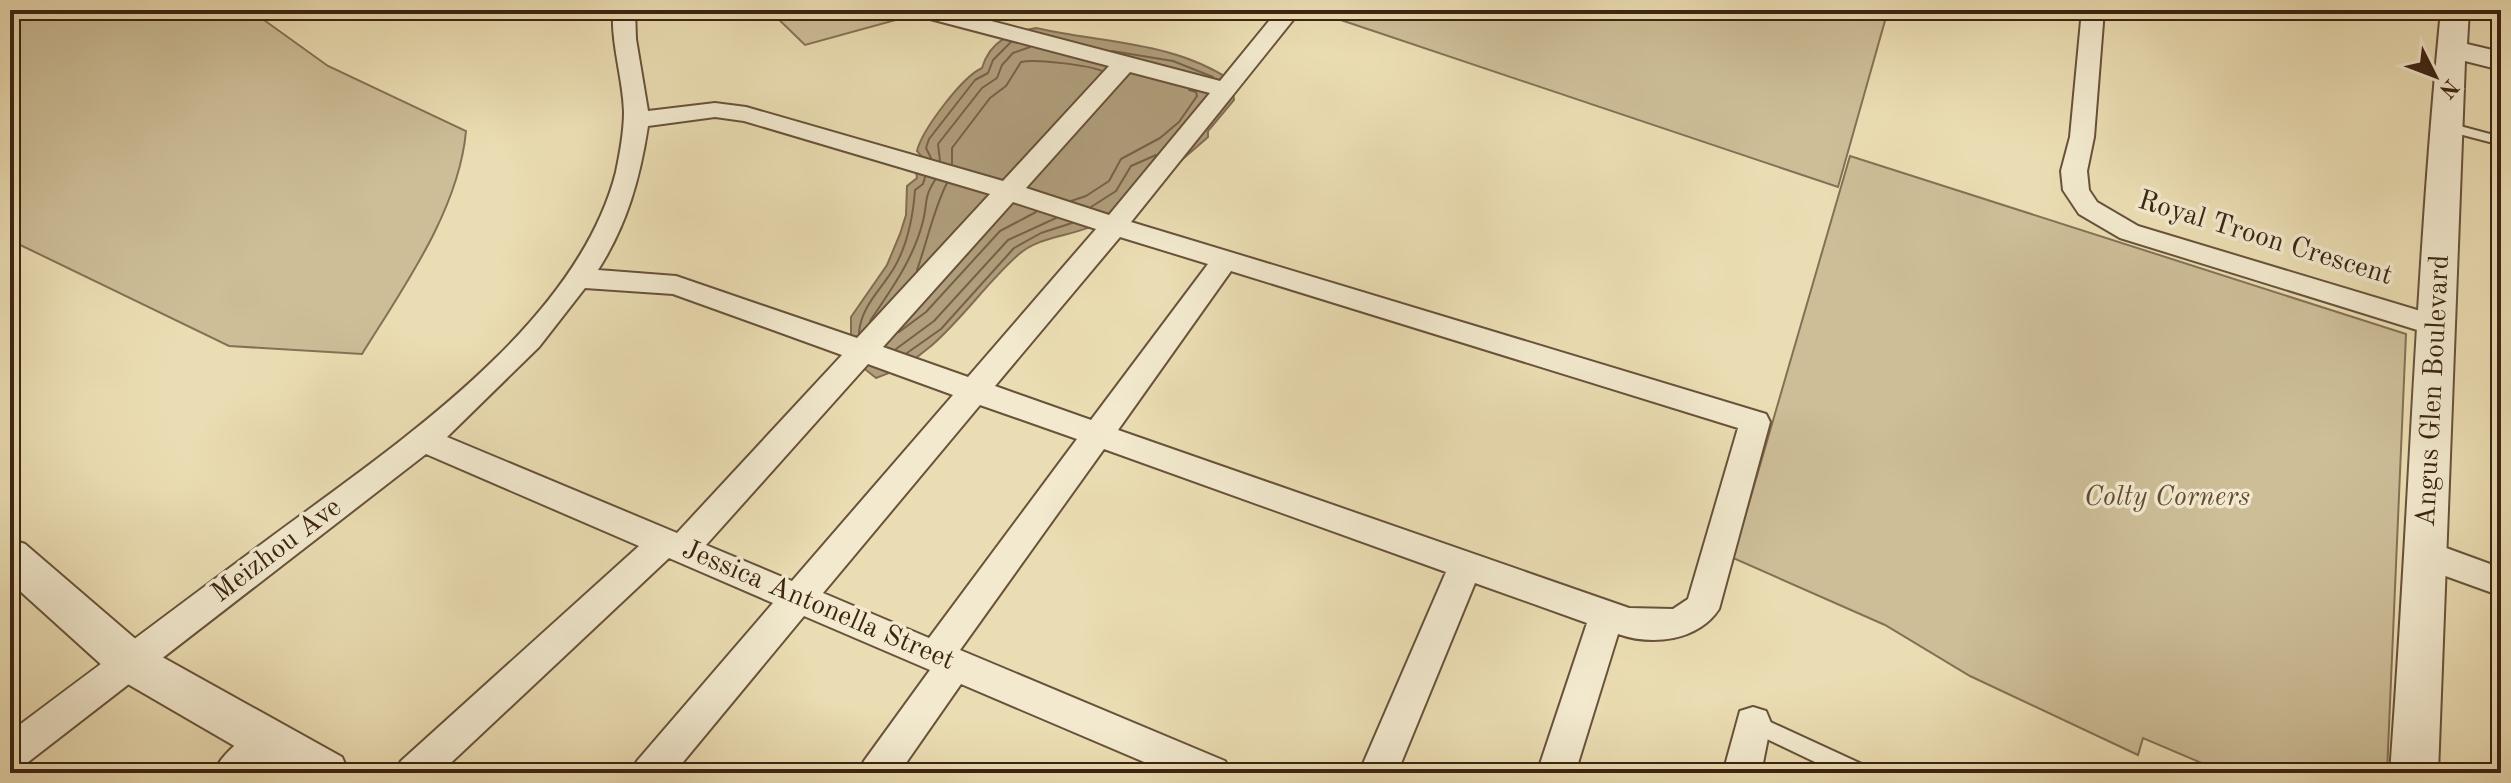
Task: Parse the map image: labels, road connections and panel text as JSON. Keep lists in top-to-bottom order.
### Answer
{
  "streets": {
    "street": [
      "Royal Troon Crescent",
      "Angus Glen Boulevard",
      "Meizhou Ave",
      "Jessica Antonella Street"
    ]
  },
  "crossings": [
    ["Royal Troon Crescent", "Angus Glen Boulevard"],
    ["Meizhou Ave", "Jessica Antonella Street"]
  ],
  "parks": ["Colty Corners"],
  "north": "bottom right"
}
